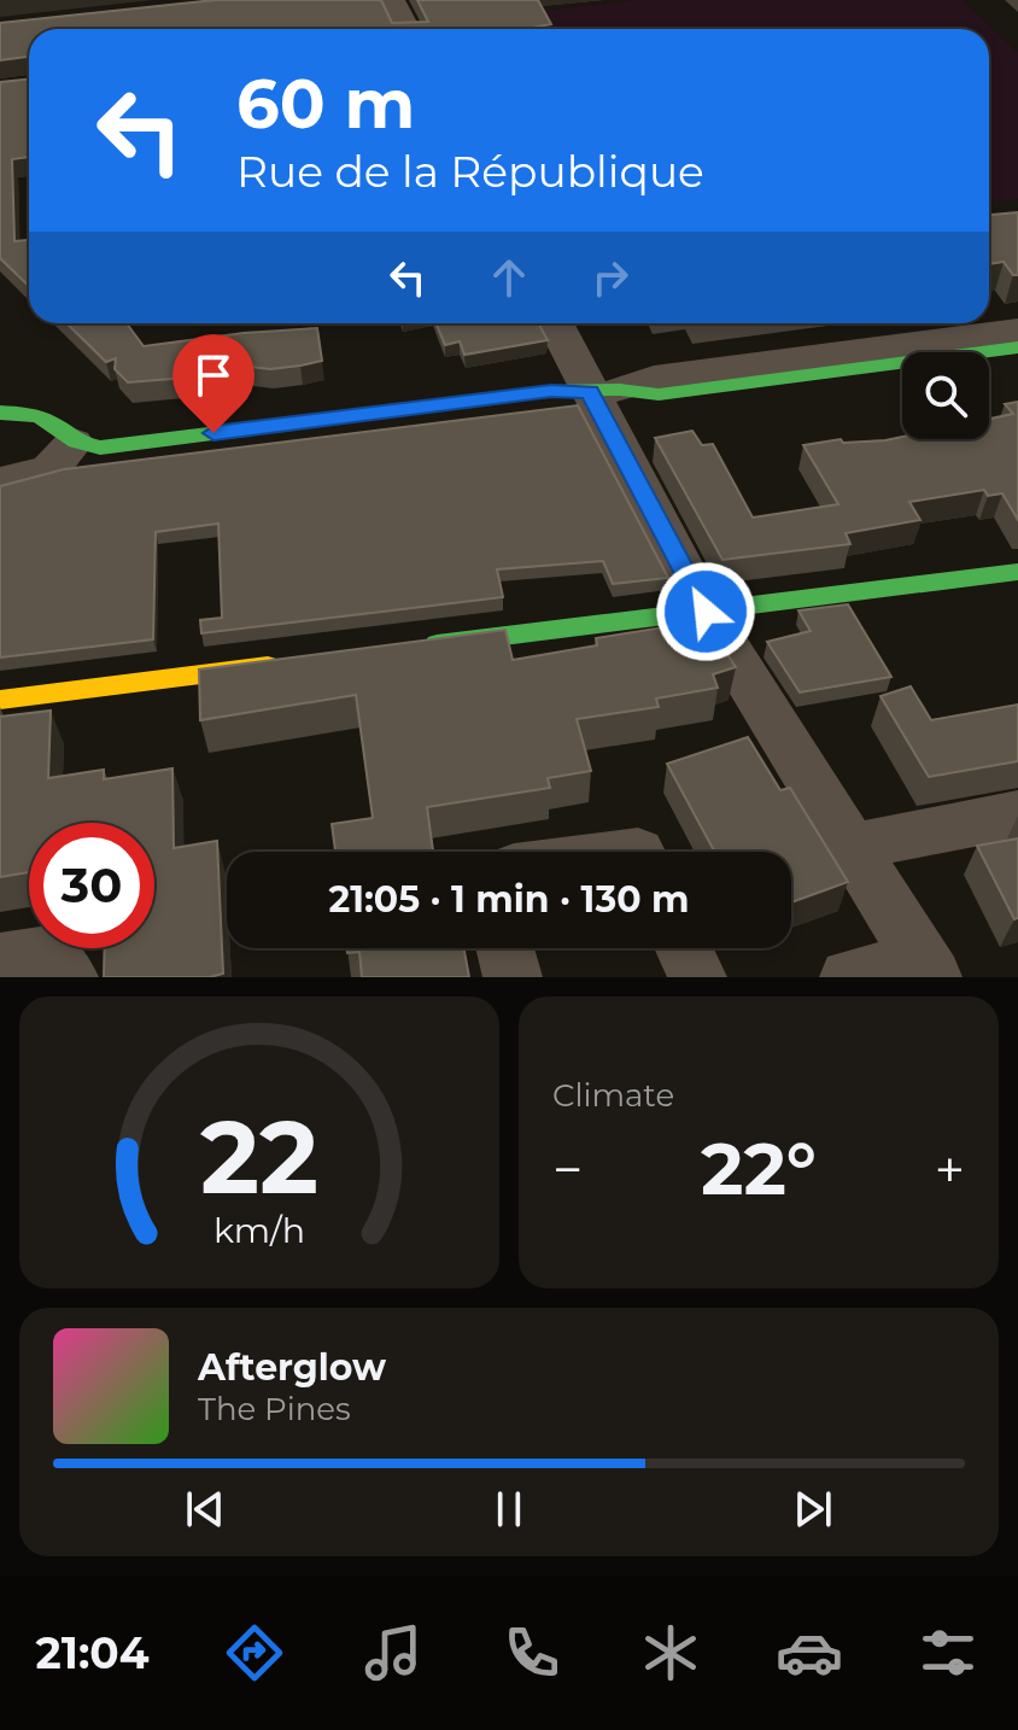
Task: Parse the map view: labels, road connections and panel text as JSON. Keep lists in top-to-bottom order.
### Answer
{
  "page": {
    "turn": ["60 m", "Rue de la République"],
    "limit": "30",
    "trip": "21:05 · 1 min · 130 m",
    "tile": "Climate",
    "heat": ["−", "22°", "+"],
    "song": ["Afterglow", "The Pines"],
    "tabs": "21:04",
    "gauge": ["22", "km/h"]
  }
}
